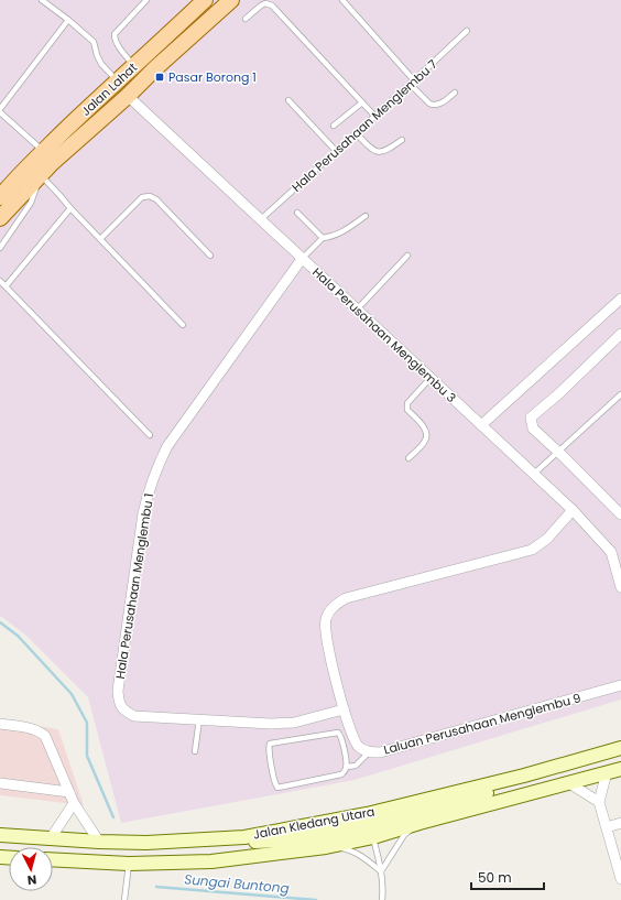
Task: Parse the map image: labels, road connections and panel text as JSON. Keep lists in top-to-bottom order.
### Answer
{
  "streets": {
    "main road": ["Jalan Lahat", "Jalan Kledang Utara"],
    "street": ["Hala Perusahaan Menglembu 3", "Hala Perusahaan Menglembu 1", "Laluan Perusahaan Menglembu 9"],
    "lane": ["Hala Perusahaan Menglembu 7"]
  },
  "crossings": [
    ["Hala Perusahaan Menglembu 7", "Hala Perusahaan Menglembu 3"],
    ["Hala Perusahaan Menglembu 3", "Hala Perusahaan Menglembu 1"],
    ["Hala Perusahaan Menglembu 3", "Laluan Perusahaan Menglembu 9"],
    ["Hala Perusahaan Menglembu 1", "Laluan Perusahaan Menglembu 9"]
  ],
  "water": ["Sungai Buntong"],
  "places": {
    "transit": ["Pasar Borong 1"]
  },
  "scale_bar": "50 m",
  "north": "bottom"
}
